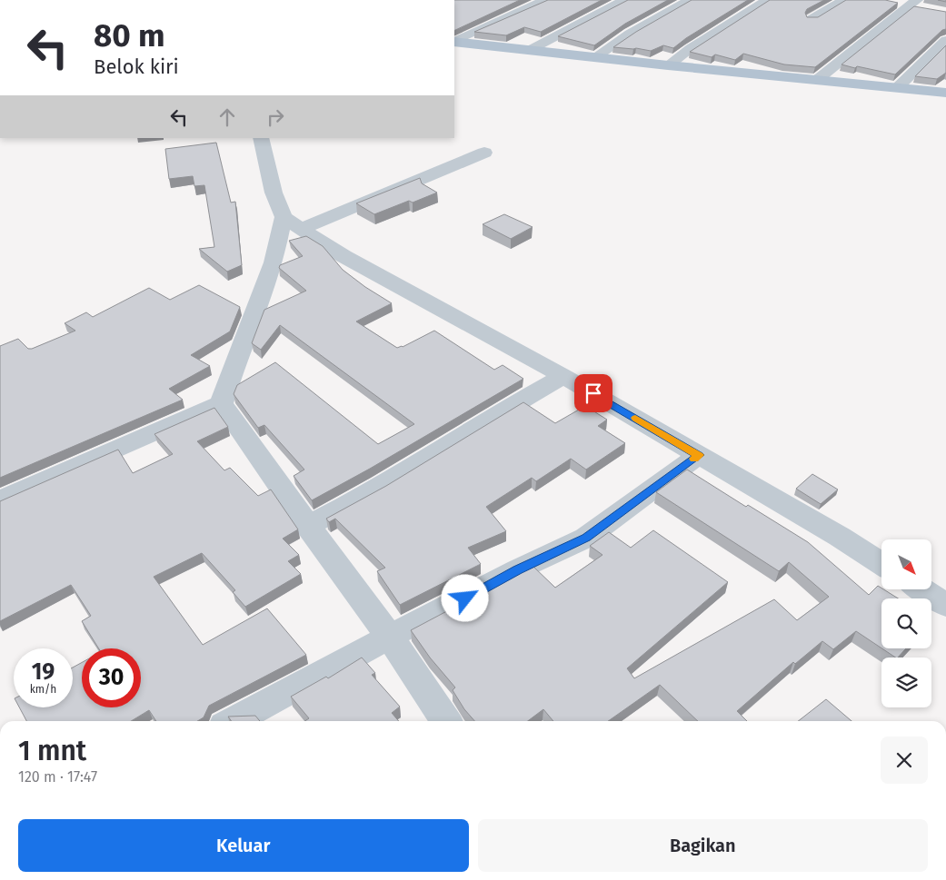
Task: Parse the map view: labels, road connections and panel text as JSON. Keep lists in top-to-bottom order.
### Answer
{
  "north": "bottom right",
  "page": {
    "turn": ["80 m", "Belok kiri"],
    "speed": "19 km/h",
    "limit": "30",
    "heading": ["1 mnt", "120 m · 17:47"],
    "buttons": ["Keluar", "Bagikan"]
  }
}
